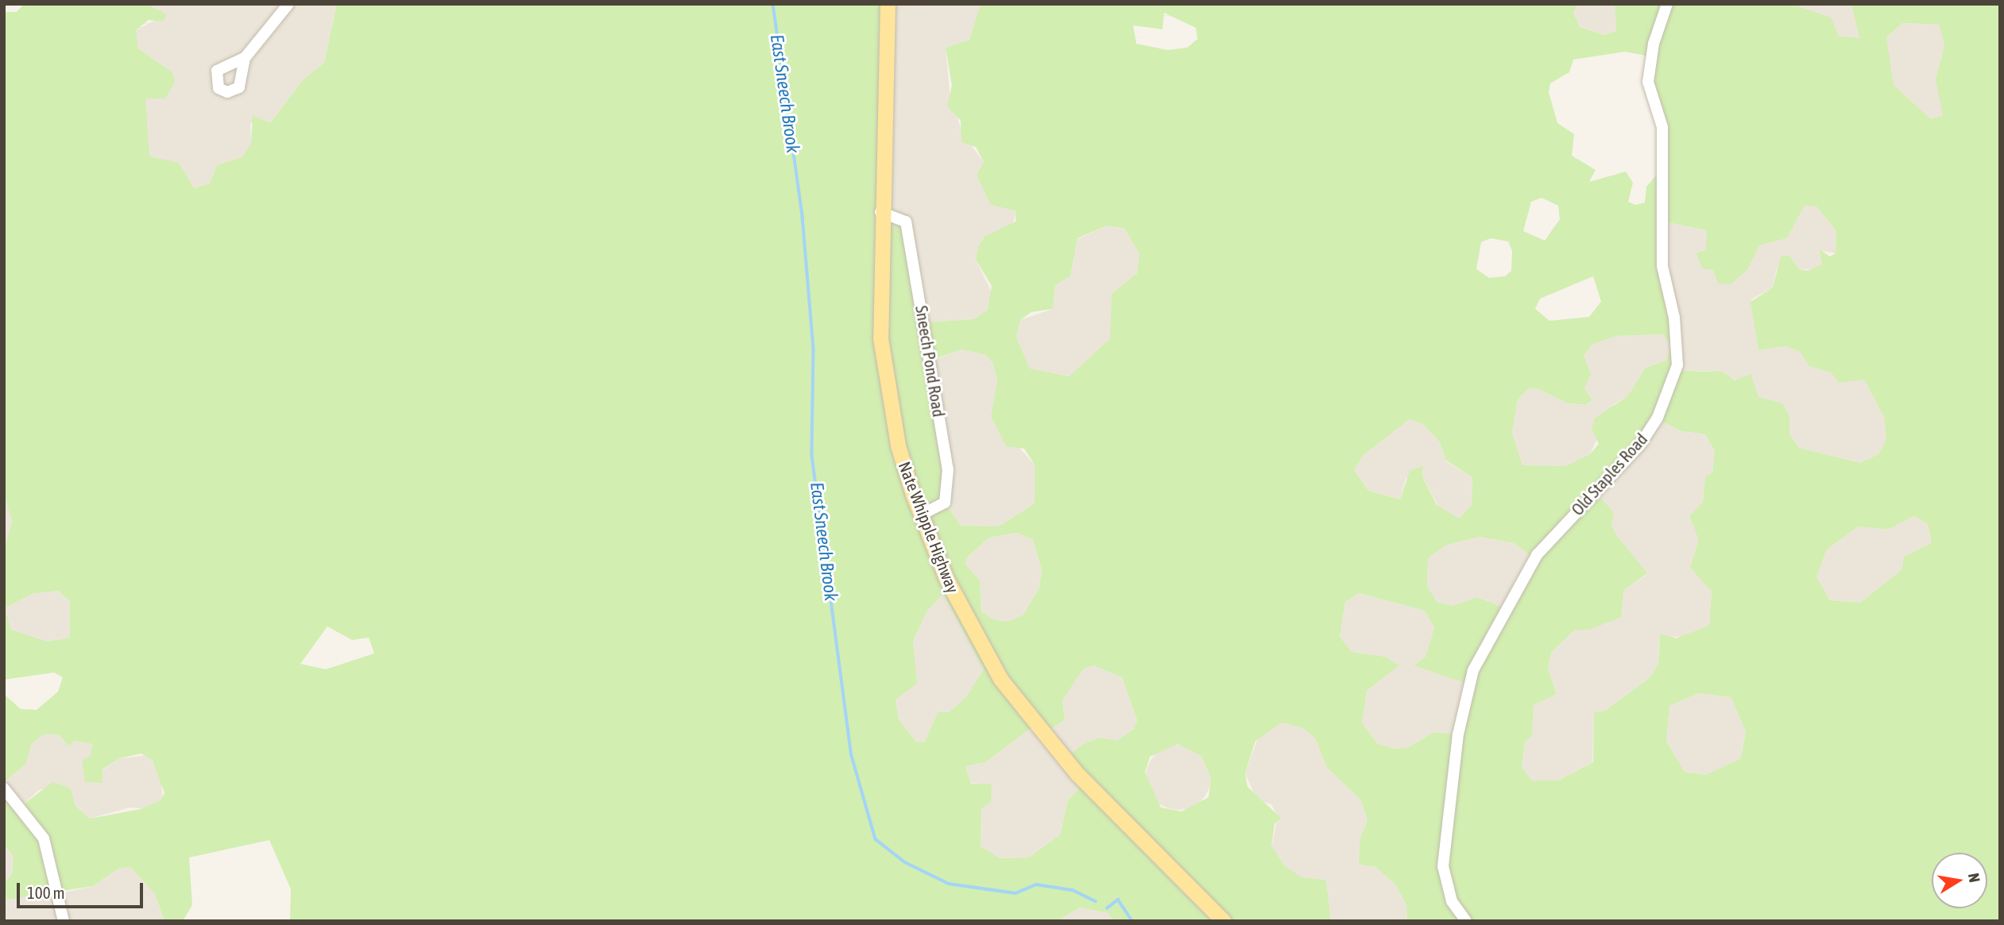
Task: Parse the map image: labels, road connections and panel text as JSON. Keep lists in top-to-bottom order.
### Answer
{
  "streets": {
    "main road": ["Nate Whipple Highway"],
    "street": ["Sneech Pond Road", "Old Staples Road"]
  },
  "crossings": [
    ["Sneech Pond Road", "Nate Whipple Highway"]
  ],
  "water": ["East Sneech Brook"],
  "scale_bar": "100 m",
  "north": "right"
}
